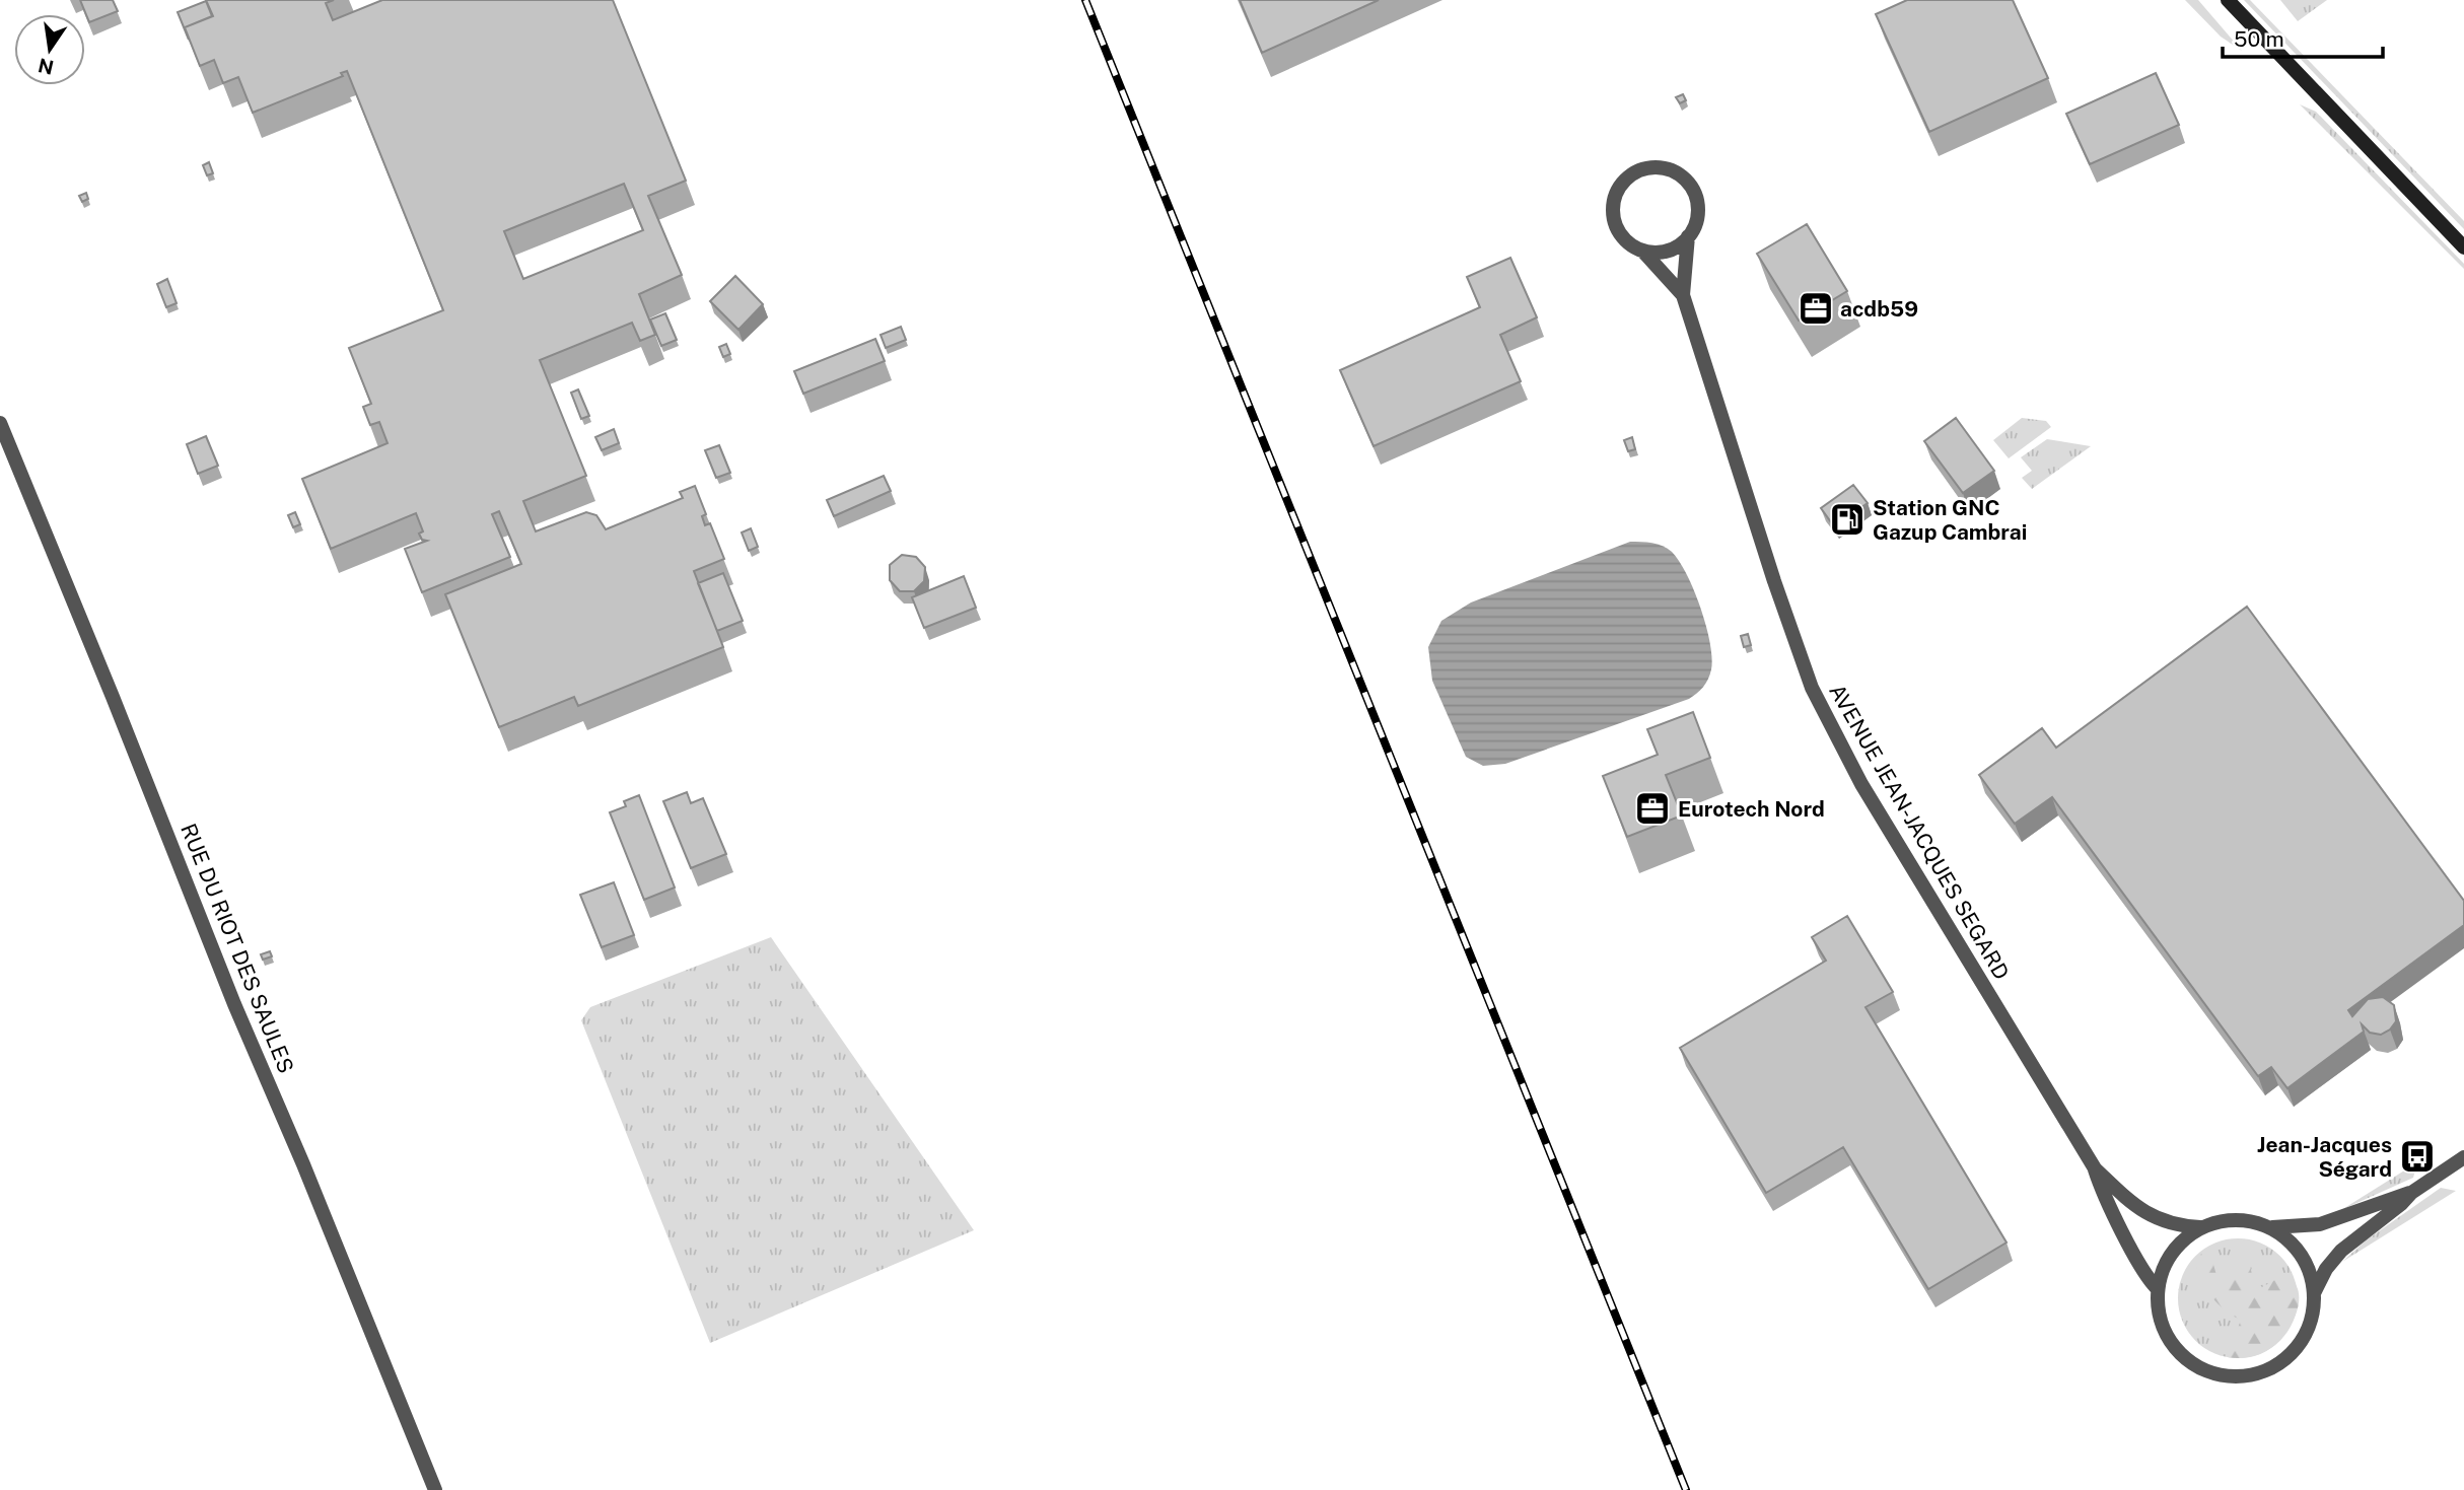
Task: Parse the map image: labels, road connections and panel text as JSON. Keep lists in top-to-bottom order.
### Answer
{
  "streets": {
    "street": ["AVENUE JEAN-JACQUES SEGARD", "RUE DU RIOT DES SAULES"]
  },
  "places": {
    "office": ["acdb59", "Eurotech Nord"],
    "fuel station": ["Station GNC Gazup Cambrai"],
    "bus stop": ["Jean-Jacques Ségard"]
  },
  "scale_bar": "50 m",
  "north": "bottom"
}
